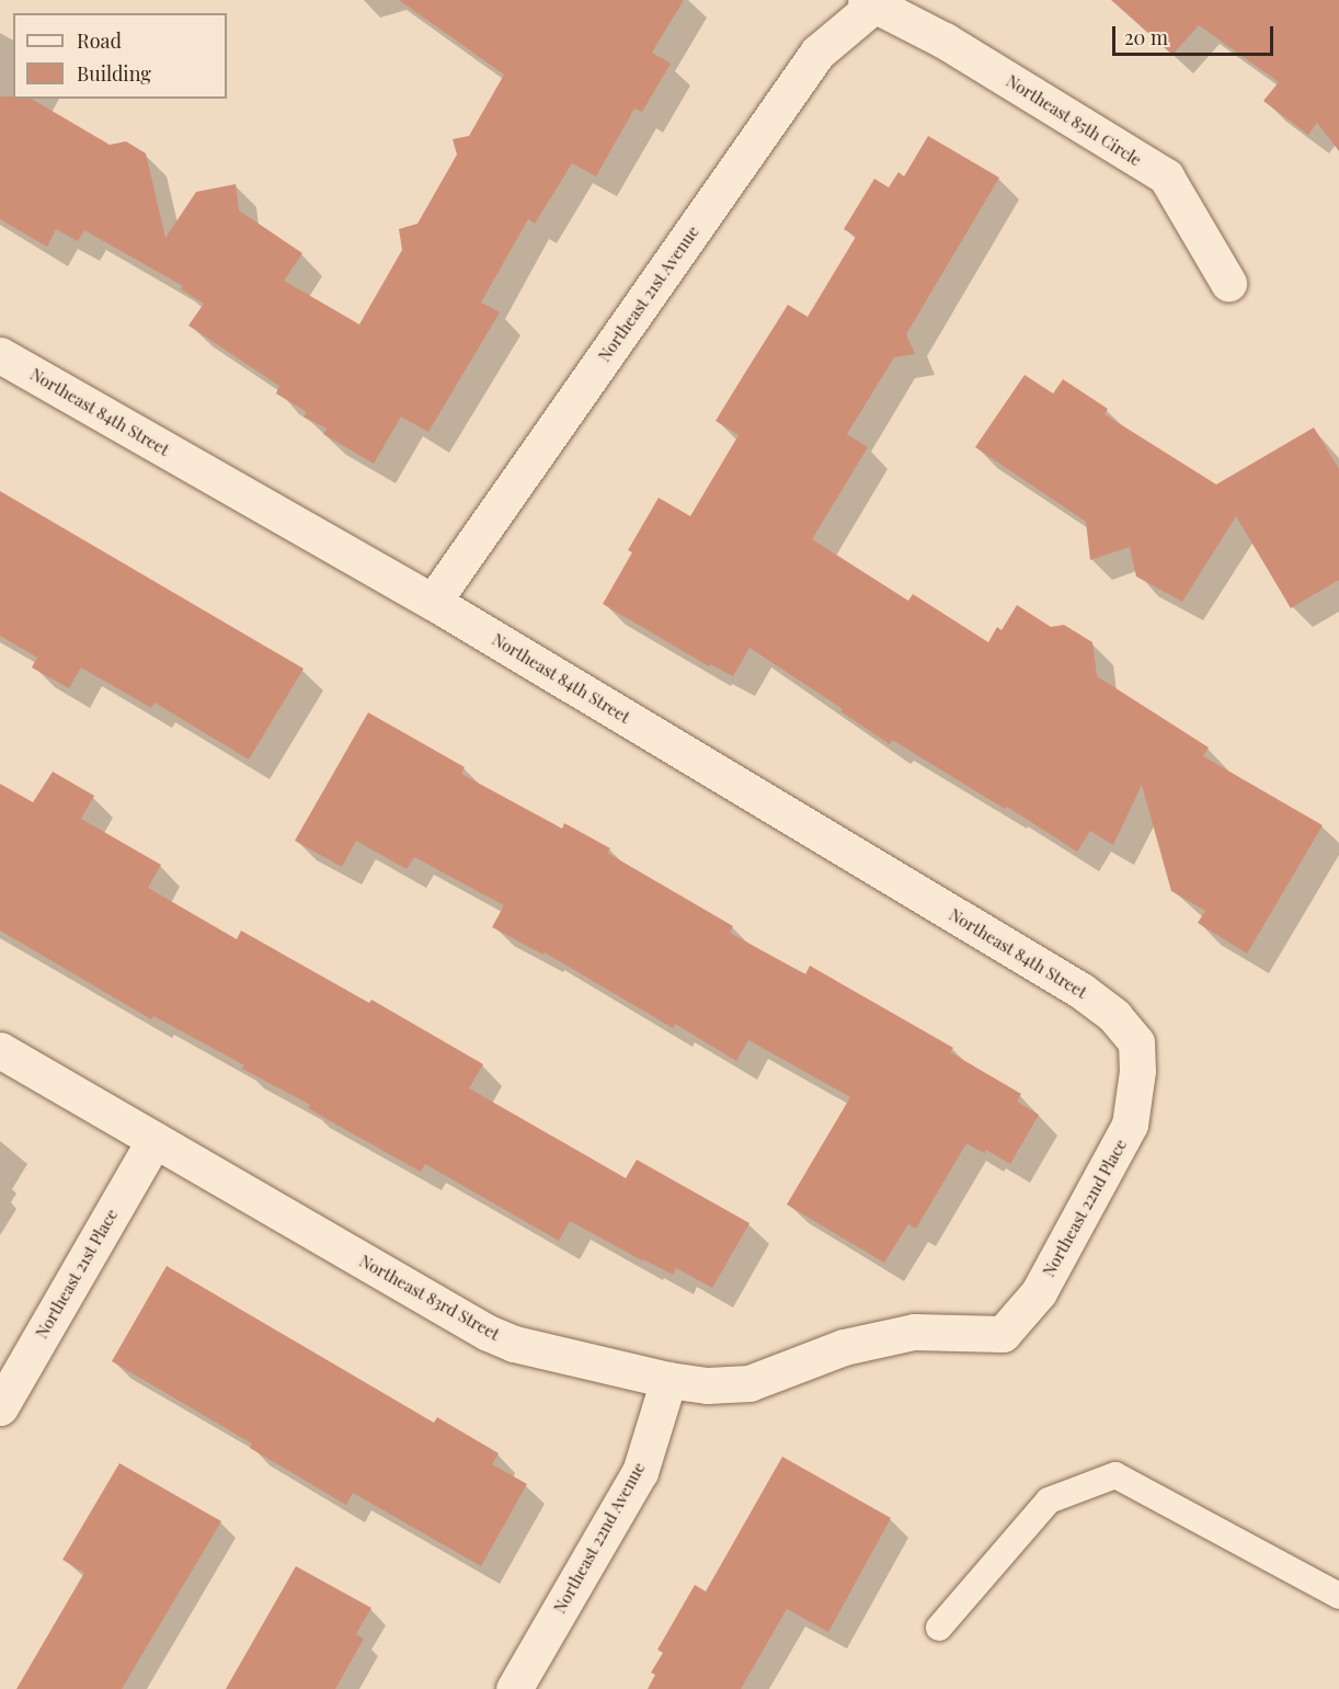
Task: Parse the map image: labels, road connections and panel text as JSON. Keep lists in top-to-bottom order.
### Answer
{
  "streets": {
    "street": [
      "Northeast 85th Circle",
      "Northeast 21st Avenue",
      "Northeast 84th Street",
      "Northeast 22nd Place",
      "Northeast 21st Place",
      "Northeast 83rd Street",
      "Northeast 22nd Avenue"
    ]
  },
  "crossings": [
    ["Northeast 85th Circle", "Northeast 21st Avenue"],
    ["Northeast 21st Avenue", "Northeast 84th Street"],
    ["Northeast 84th Street", "Northeast 22nd Place"],
    ["Northeast 22nd Place", "Northeast 83rd Street"],
    ["Northeast 21st Place", "Northeast 83rd Street"],
    ["Northeast 83rd Street", "Northeast 22nd Avenue"]
  ],
  "legend": ["Road", "Building"],
  "scale_bar": "20 m"
}
